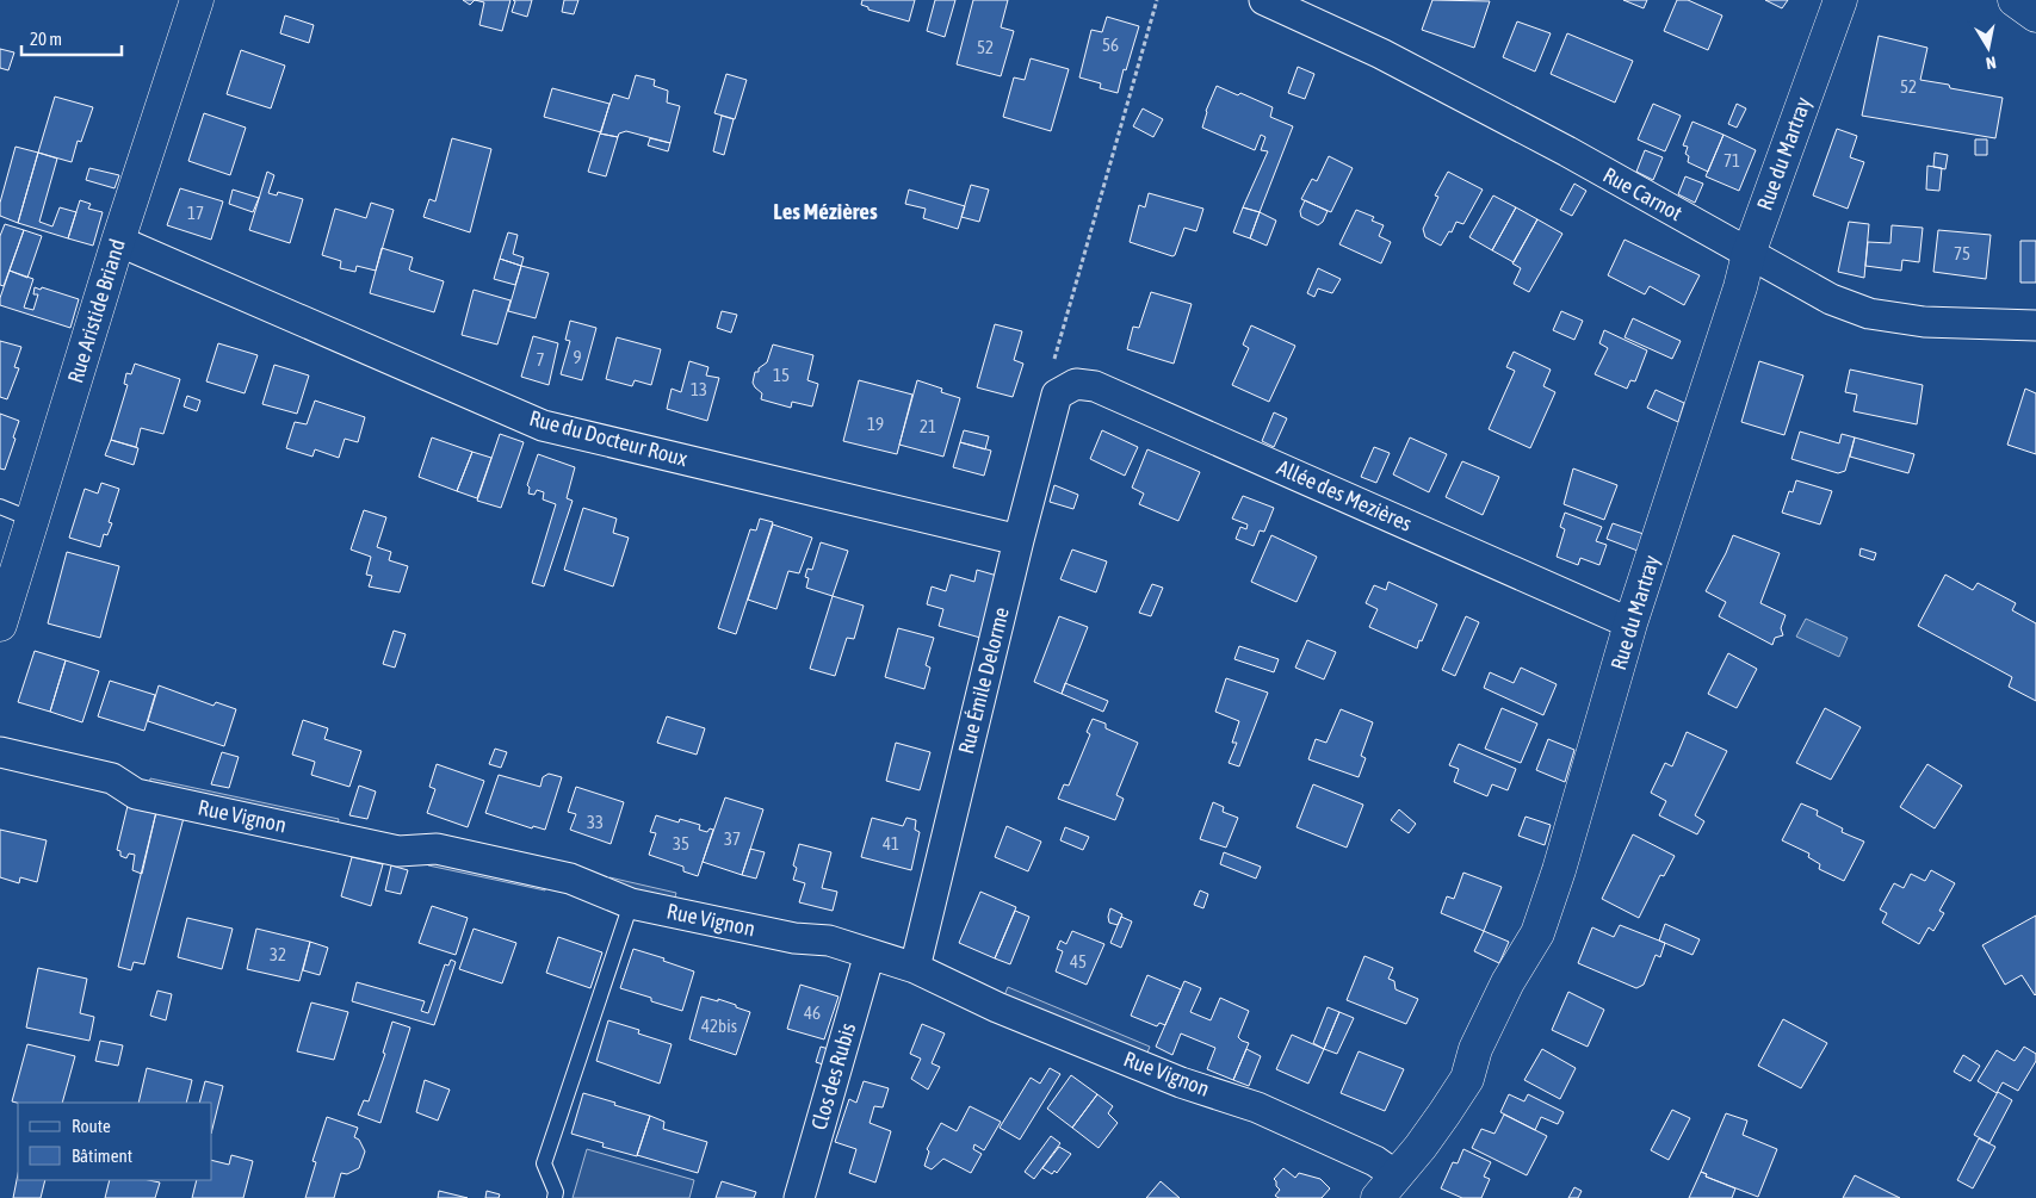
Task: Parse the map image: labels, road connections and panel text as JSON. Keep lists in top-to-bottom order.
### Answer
{
  "streets": {
    "street": [
      "Rue du Martray",
      "Rue Carnot",
      "Rue Aristide Briand",
      "Rue du Docteur Roux",
      "Allée des Mezières",
      "Rue Émile Delorme",
      "Rue Vignon",
      "Clos des Rubis"
    ]
  },
  "crossings": [
    ["Rue du Martray", "Rue Carnot"],
    ["Rue du Martray", "Allée des Mezières"],
    ["Rue du Martray", "Rue Vignon"],
    ["Rue Aristide Briand", "Rue du Docteur Roux"],
    ["Rue du Docteur Roux", "Rue Émile Delorme"],
    ["Allée des Mezières", "Rue Émile Delorme"],
    ["Rue Émile Delorme", "Rue Vignon"],
    ["Rue Vignon", "Clos des Rubis"]
  ],
  "districts": ["Les Mézières"],
  "house_numbers": [
    "56",
    "52",
    "52",
    "71",
    "17",
    "75",
    "9",
    "7",
    "15",
    "13",
    "19",
    "21",
    "33",
    "37",
    "35",
    "41",
    "32",
    "45",
    "46",
    "42bis"
  ],
  "legend": ["Route", "Bâtiment"],
  "scale_bar": "20 m",
  "north": "bottom"
}
